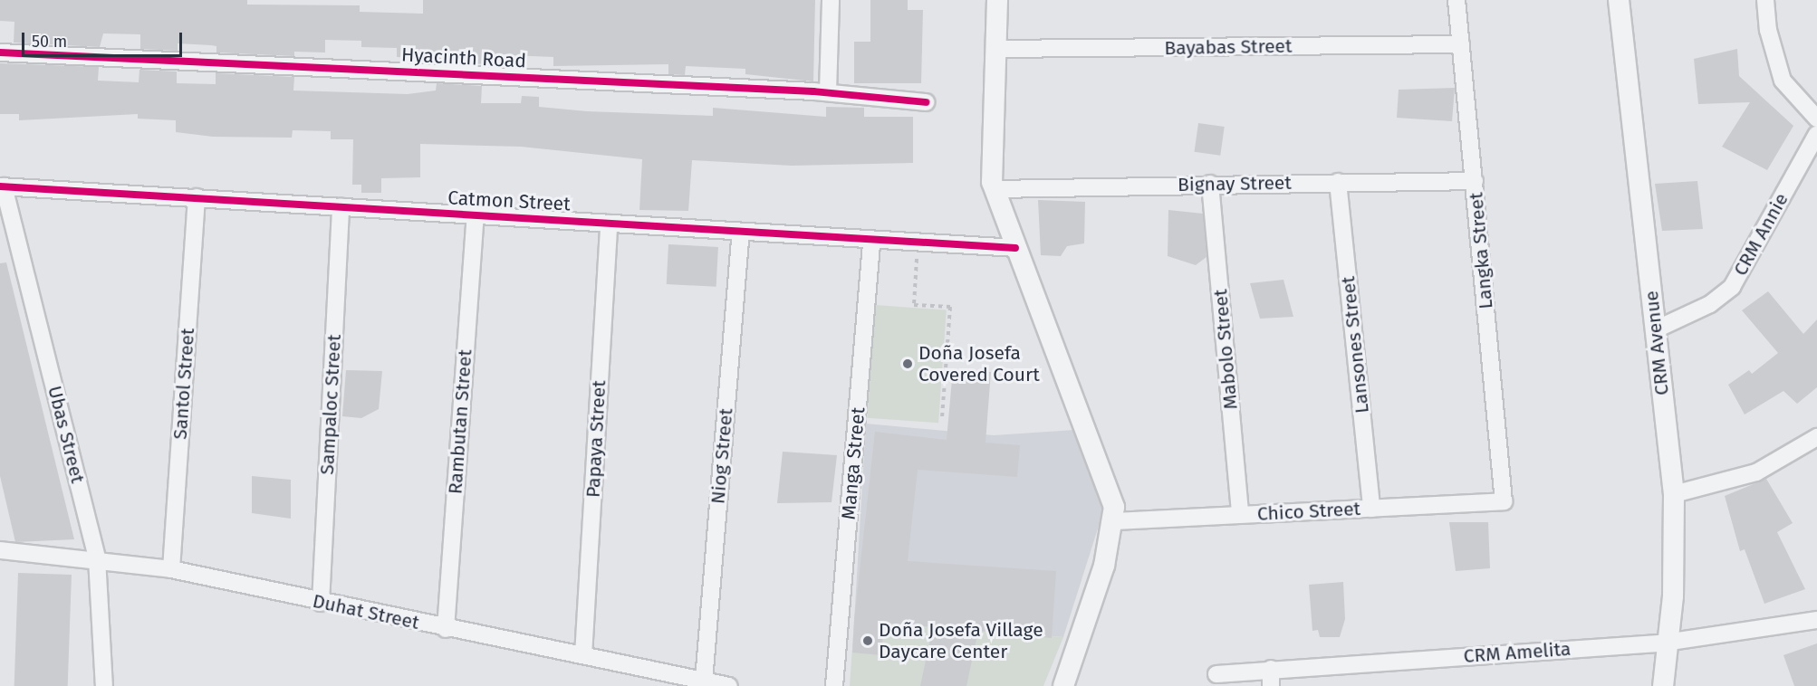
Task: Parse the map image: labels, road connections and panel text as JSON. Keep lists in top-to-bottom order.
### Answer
{
  "streets": {
    "street": [
      "Bayabas Street",
      "Hyacinth Road",
      "Bignay Street",
      "Catmon Street",
      "CRM Annie",
      "Langka Street",
      "CRM Avenue",
      "Lansones Street",
      "Mabolo Street",
      "Santol Street",
      "Sampaloc Street",
      "Rambutan Street",
      "Ubas Street",
      "Papaya Street",
      "Niog Street",
      "Manga Street",
      "Chico Street",
      "Duhat Street",
      "CRM Amelita"
    ]
  },
  "crossings": [
    ["Bayabas Street", "Langka Street"],
    ["Bignay Street", "Langka Street"],
    ["Bignay Street", "Lansones Street"],
    ["Bignay Street", "Mabolo Street"],
    ["Catmon Street", "Santol Street"],
    ["Catmon Street", "Sampaloc Street"],
    ["Catmon Street", "Rambutan Street"],
    ["Catmon Street", "Ubas Street"],
    ["Catmon Street", "Papaya Street"],
    ["Catmon Street", "Niog Street"],
    ["Catmon Street", "Manga Street"],
    ["CRM Annie", "CRM Avenue"],
    ["Langka Street", "Chico Street"],
    ["CRM Avenue", "CRM Amelita"],
    ["Lansones Street", "Chico Street"],
    ["Mabolo Street", "Chico Street"],
    ["Santol Street", "Duhat Street"],
    ["Sampaloc Street", "Duhat Street"],
    ["Rambutan Street", "Duhat Street"],
    ["Ubas Street", "Duhat Street"],
    ["Papaya Street", "Duhat Street"],
    ["Niog Street", "Duhat Street"]
  ],
  "places": ["Doña Josefa Covered Court", "Doña Josefa Village Daycare Center"],
  "scale_bar": "50 m"
}
